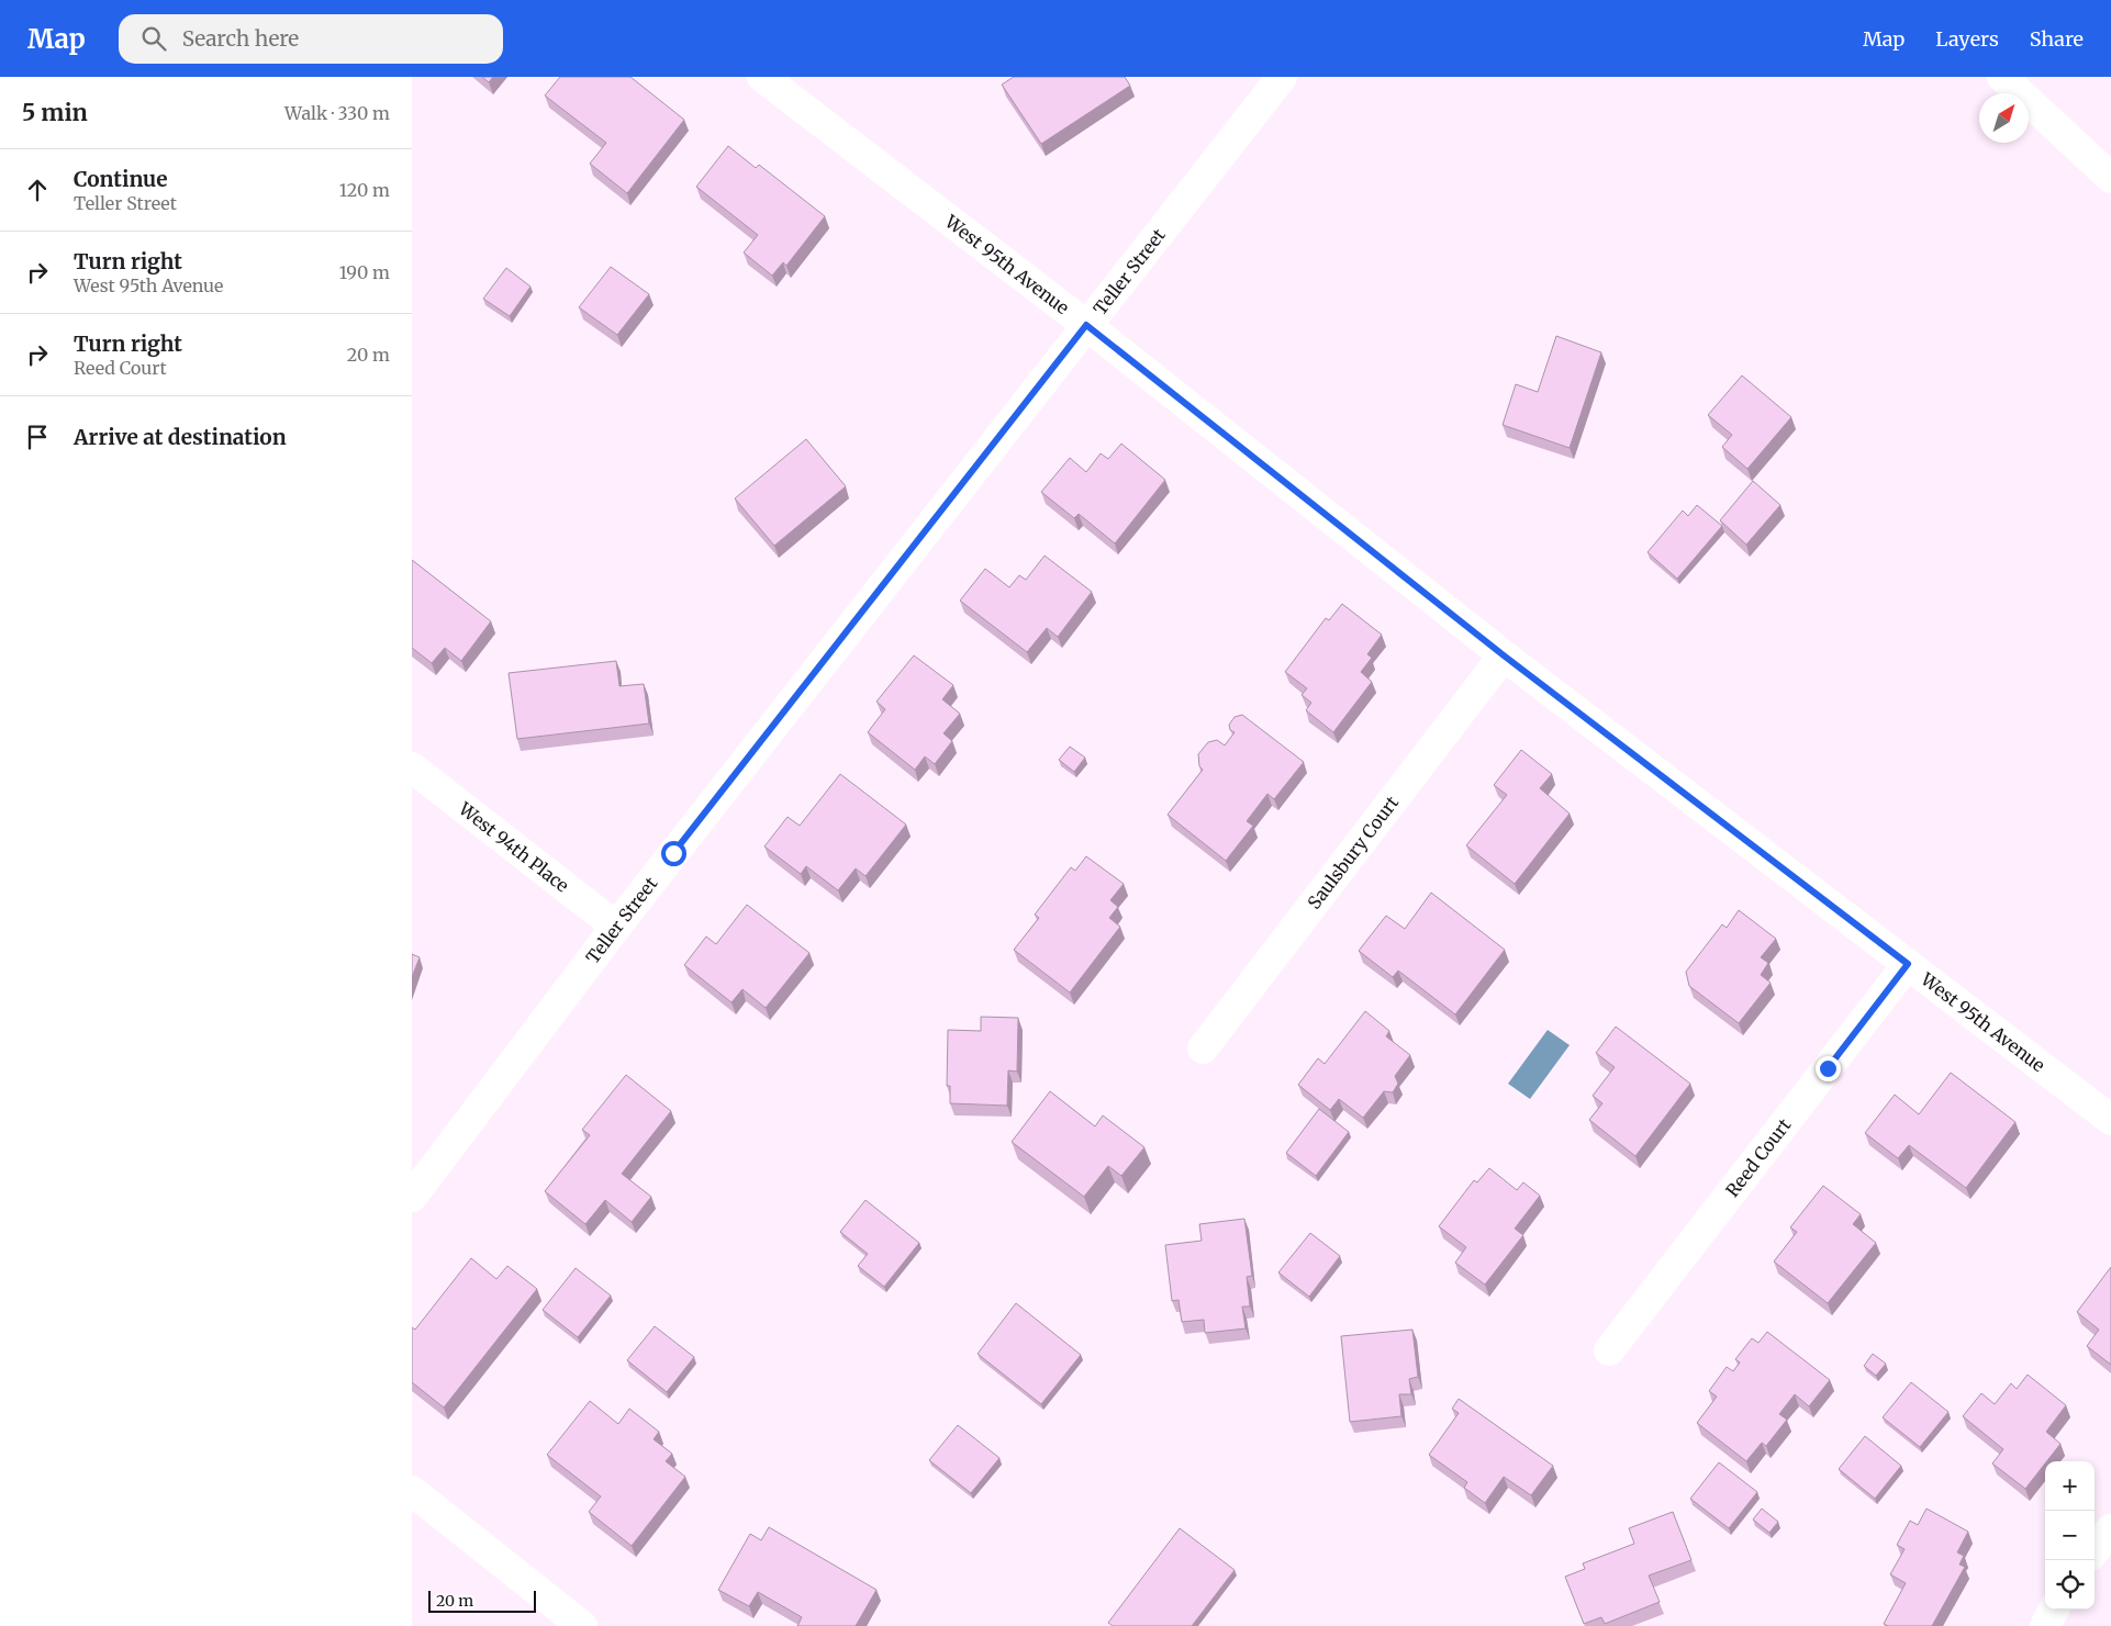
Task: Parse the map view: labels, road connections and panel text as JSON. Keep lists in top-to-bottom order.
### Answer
{
  "streets": {
    "street": [
      "West 95th Avenue",
      "Teller Street",
      "West 94th Place",
      "Saulsbury Court",
      "Reed Court"
    ]
  },
  "crossings": [
    ["West 95th Avenue", "Teller Street"],
    ["West 95th Avenue", "Saulsbury Court"],
    ["West 95th Avenue", "Reed Court"],
    ["Teller Street", "West 94th Place"]
  ],
  "scale_bar": "20 m",
  "north": "top right",
  "page": {
    "header": "Map",
    "search": "Search here",
    "nav": ["Map", "Layers", "Share"],
    "heading": ["5 min", "Walk · 330 m"],
    "list": [
      ["Continue", "Teller Street", "120 m"],
      ["Turn right", "West 95th Avenue", "190 m"],
      ["Turn right", "Reed Court", "20 m"],
      "Arrive at destination"
    ],
    "map_buttons": ["+", "−"],
    "scale": "20 m"
  }
}
